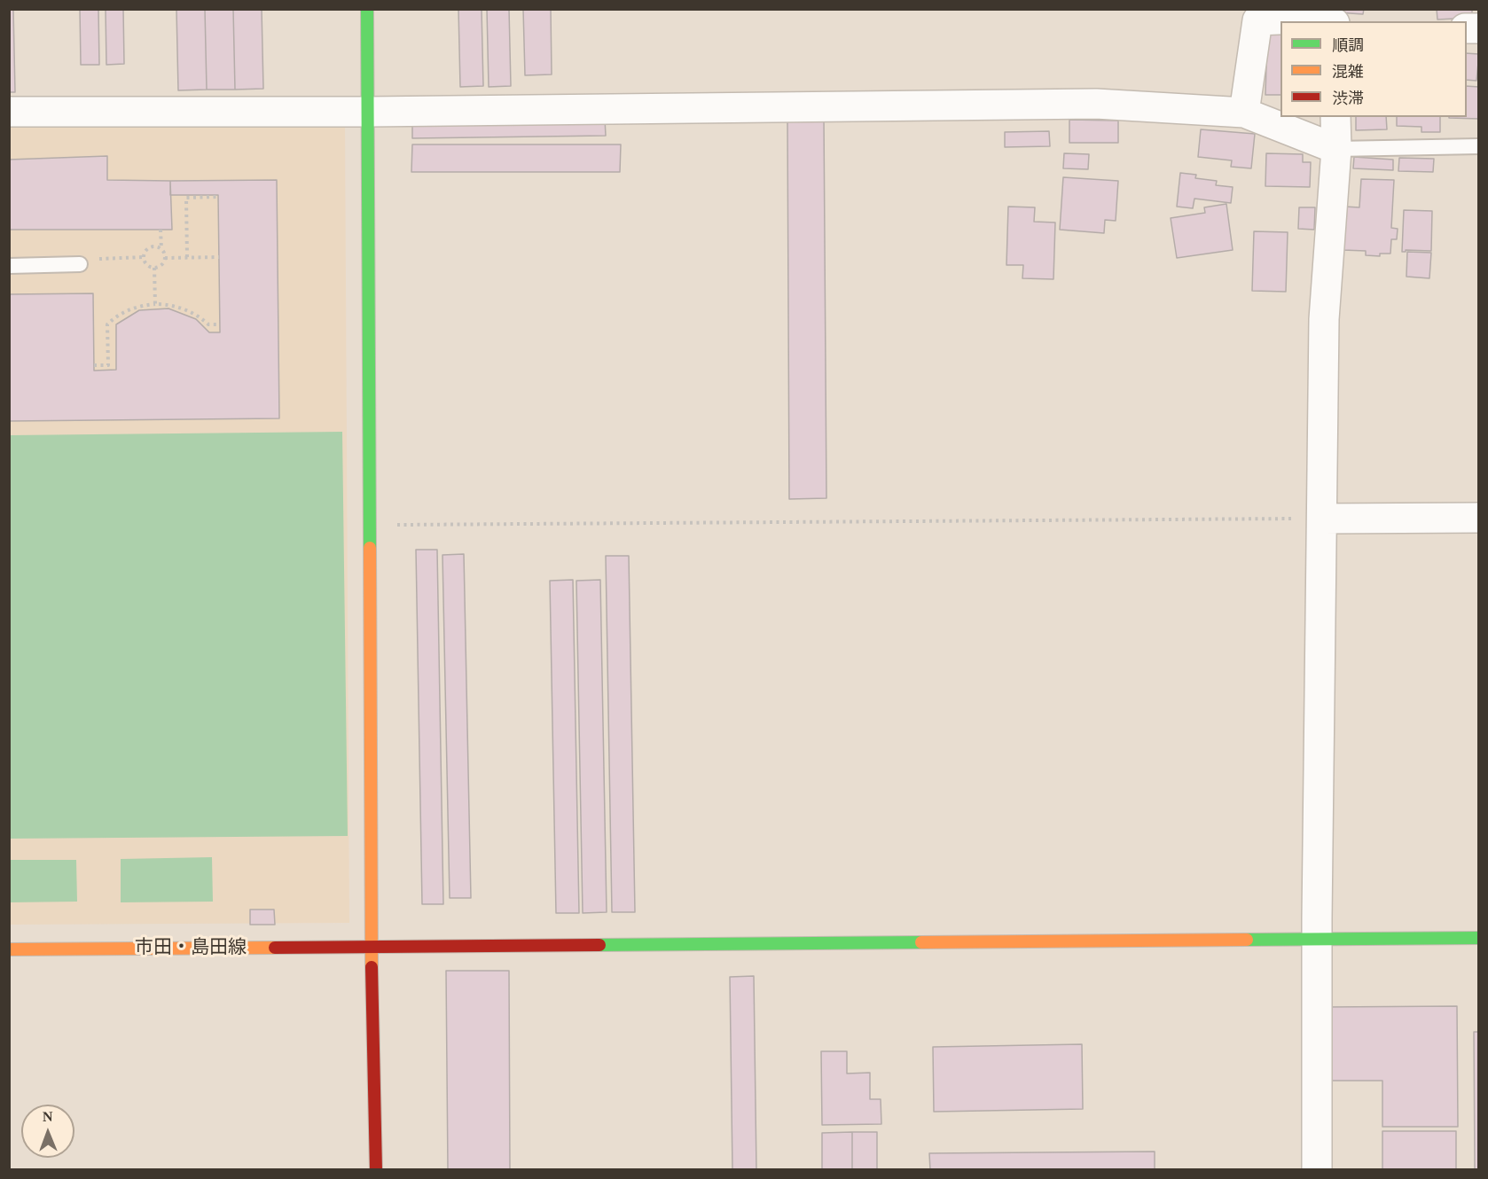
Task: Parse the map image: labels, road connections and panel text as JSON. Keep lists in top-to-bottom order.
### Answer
{
  "streets": {
    "street": ["市田・島田線"]
  },
  "legend": ["順調", "混雑", "渋滞"],
  "north": "top"
}
